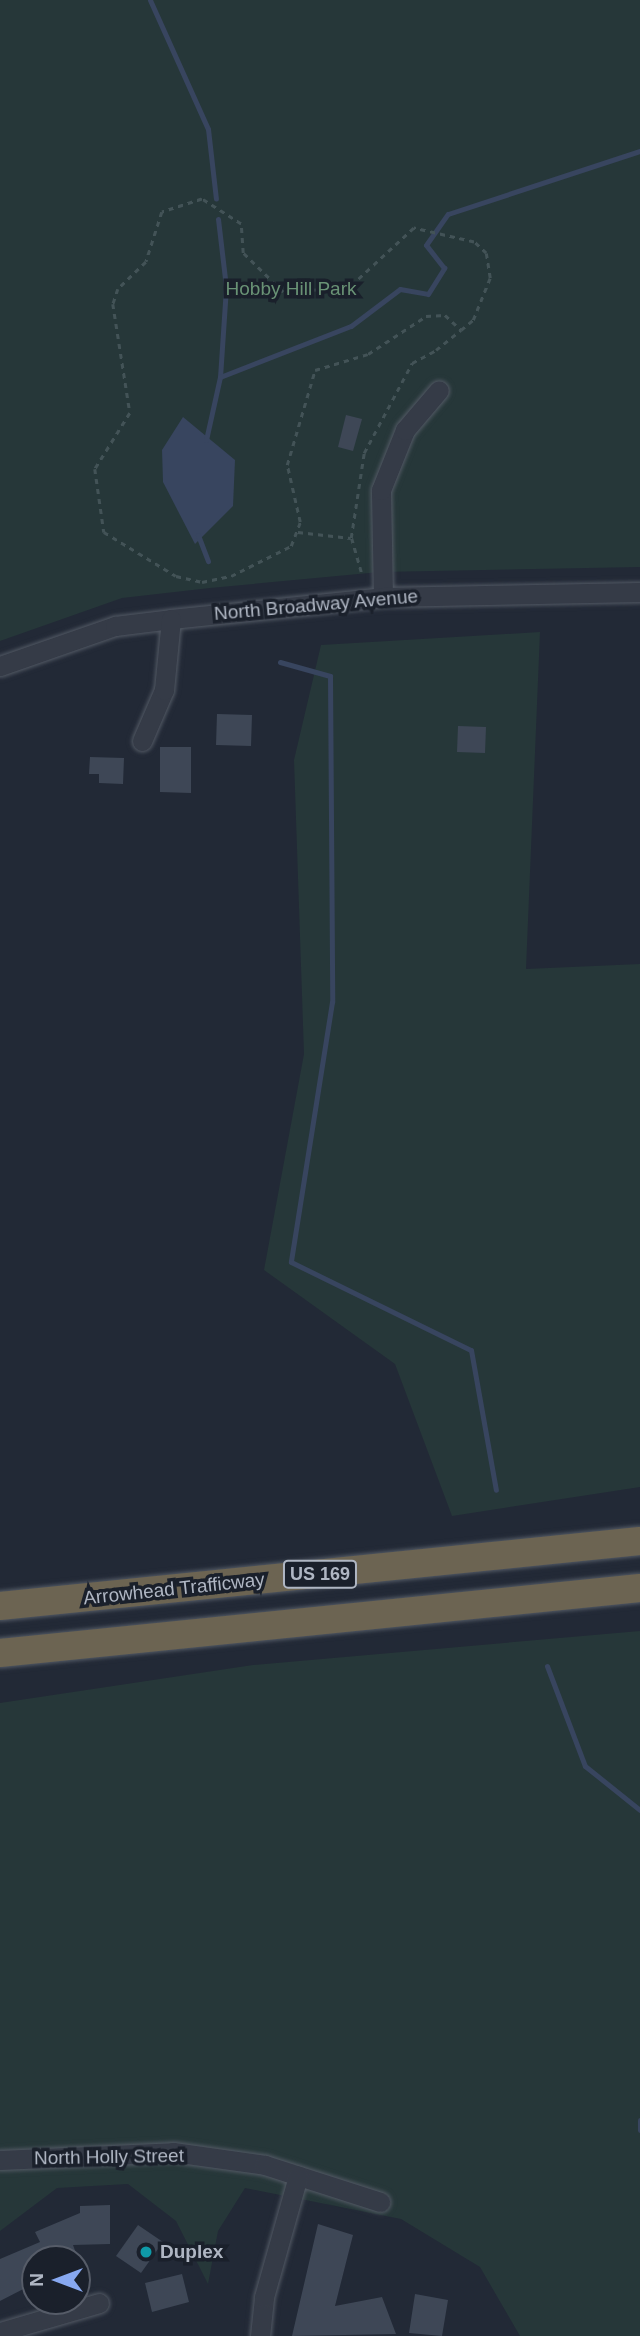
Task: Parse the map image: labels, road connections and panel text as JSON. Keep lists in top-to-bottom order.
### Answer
{
  "streets": {
    "highway": ["US 169", "Arrowhead Trafficway"],
    "street": ["North Broadway Avenue", "North Holly Street"]
  },
  "parks": ["Hobby Hill Park"],
  "places": ["Duplex"],
  "north": "left"
}
